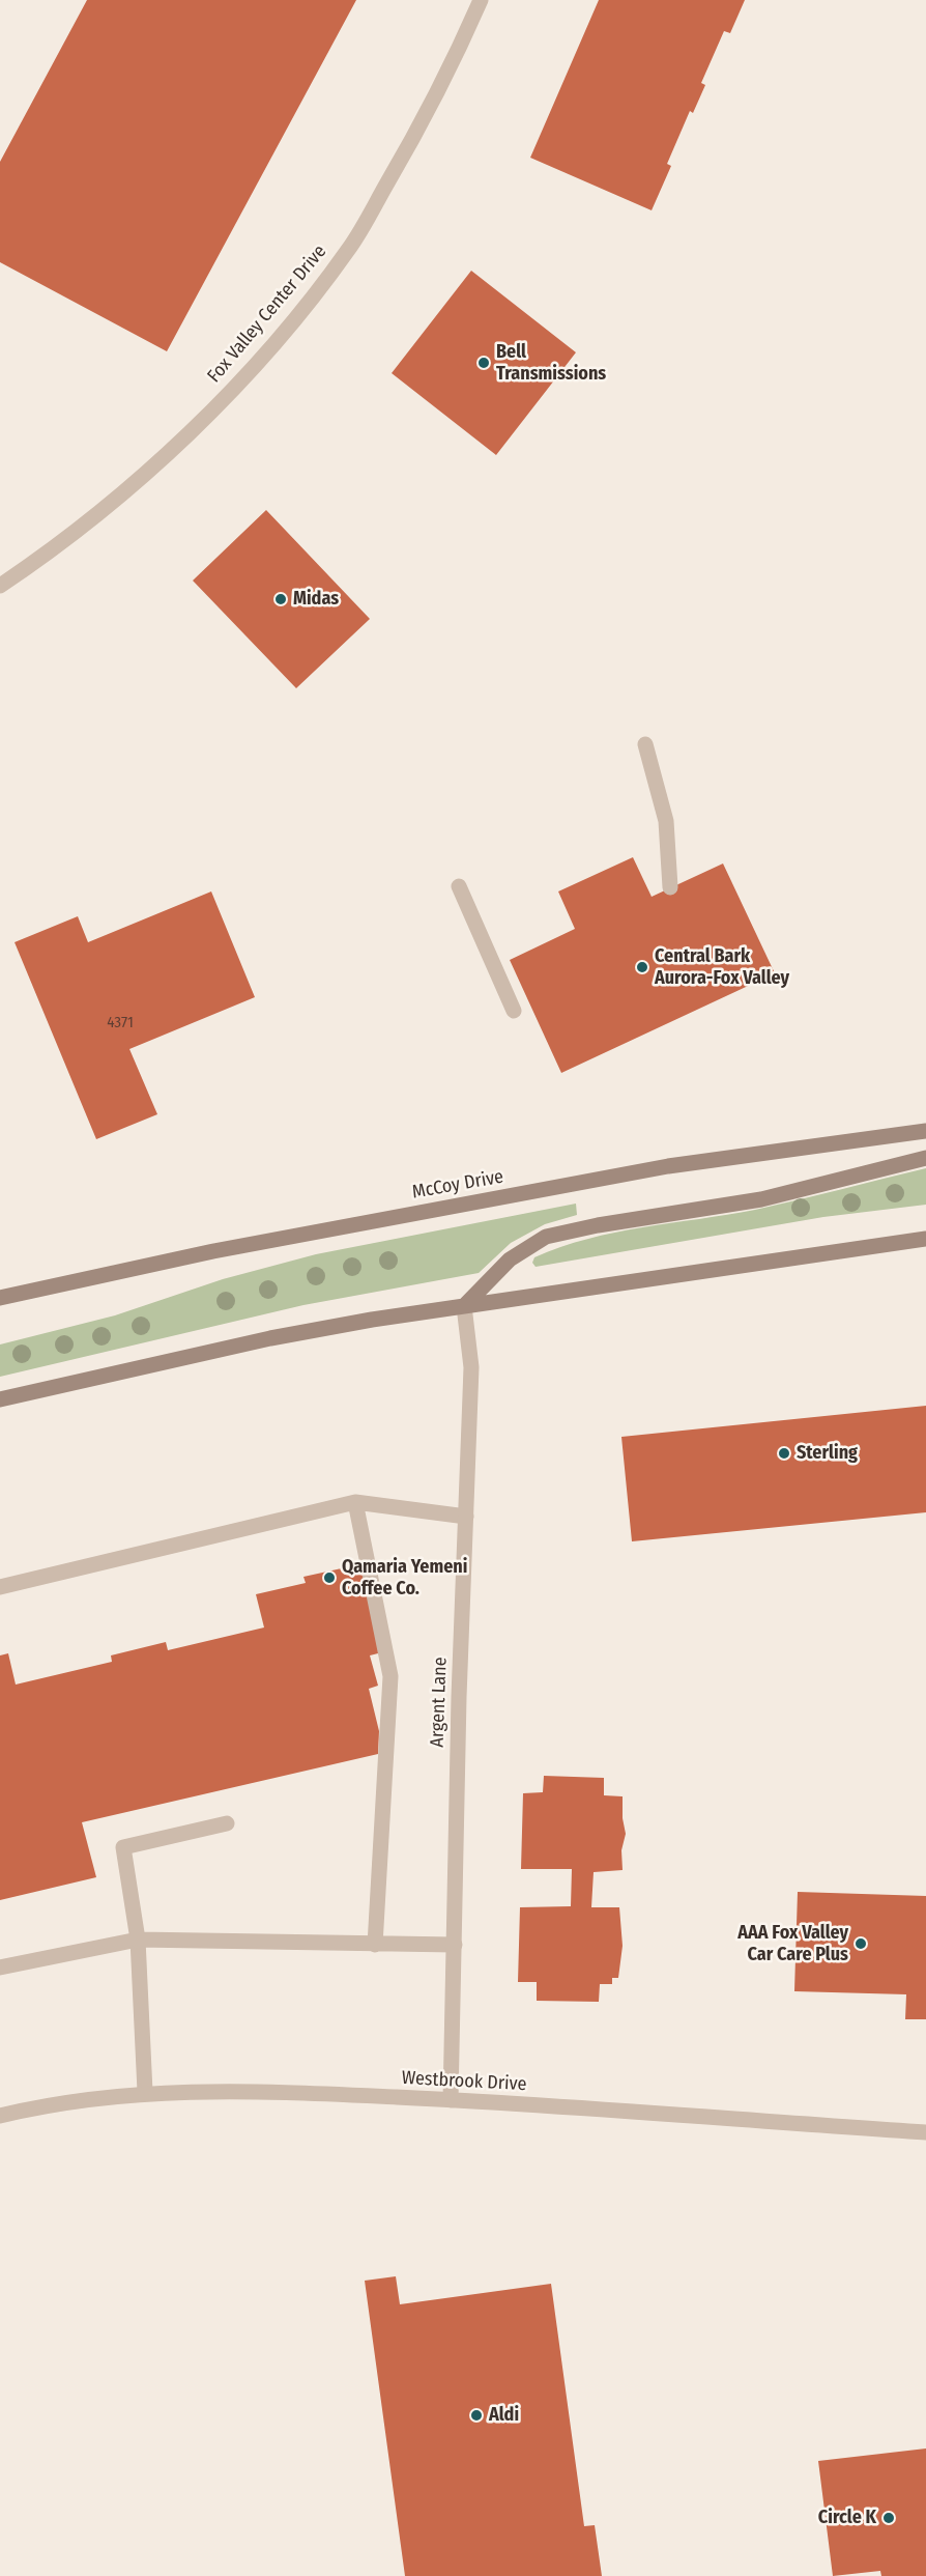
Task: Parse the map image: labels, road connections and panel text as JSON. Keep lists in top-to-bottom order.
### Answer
{
  "streets": {
    "street": [
      "Fox Valley Center Drive",
      "McCoy Drive",
      "Argent Lane",
      "Westbrook Drive"
    ]
  },
  "crossings": [
    ["Argent Lane", "Westbrook Drive"]
  ],
  "places": [
    "Bell Transmissions",
    "Midas",
    "Central Bark Aurora-Fox Valley",
    "Sterling",
    "Qamaria Yemeni Coffee Co.",
    "AAA Fox Valley Car Care Plus",
    "Aldi",
    "Circle K"
  ],
  "house_numbers": ["4371"]
}
